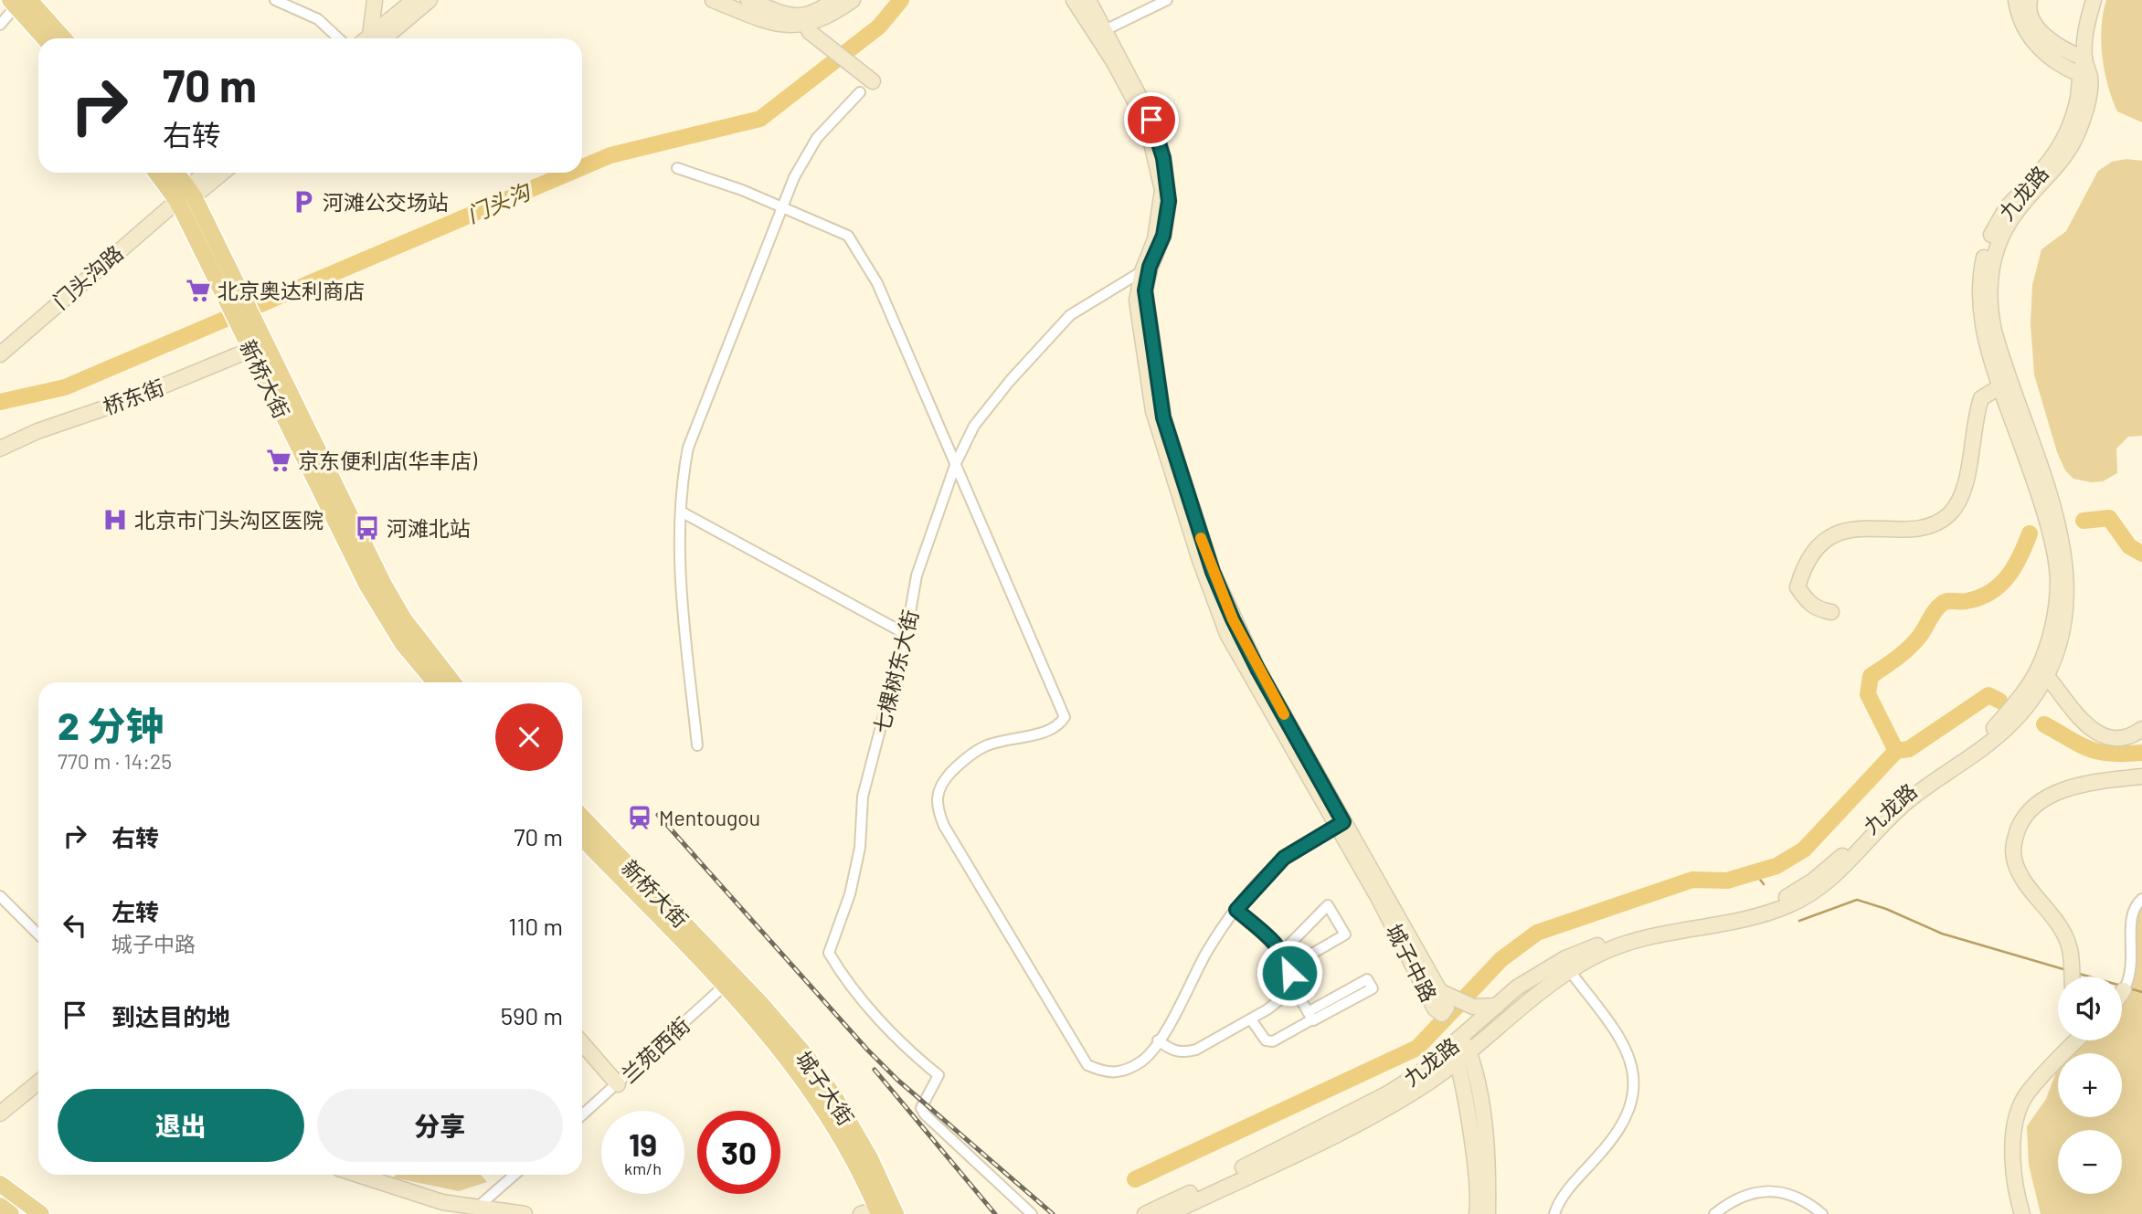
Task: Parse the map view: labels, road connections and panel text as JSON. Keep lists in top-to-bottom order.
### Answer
{
  "streets": {
    "main road": [
      "九龙路",
      "门头沟路",
      "新桥大街",
      "桥东街",
      "城子中路",
      "城子大街"
    ],
    "street": ["七棵树东大街", "兰苑西街"]
  },
  "crossings": [
    ["门头沟路", "新桥大街"],
    ["新桥大街", "桥东街"],
    ["新桥大街", "兰苑西街"],
    ["新桥大街", "城子大街"],
    ["七棵树东大街", "城子中路"],
    ["兰苑西街", "城子大街"]
  ],
  "water": ["门头沟"],
  "places": {
    "parking": ["河滩公交场站"],
    "supermarket": ["北京奥达利商店", "京东便利店(华丰店)"],
    "hospital": ["北京市门头沟区医院"],
    "bus stop": ["河滩北站"],
    "station": ["Mentougou"]
  },
  "page": {
    "turn": ["70 m", "右转"],
    "heading": ["2 分钟", "770 m · 14:25"],
    "list": [
      {
        "name": "右转",
        "value": "70 m"
      },
      {
        "name": "左转",
        "note": "城子中路",
        "value": "110 m"
      },
      {
        "name": "到达目的地",
        "value": "590 m"
      }
    ],
    "map_buttons": ["+", "−"],
    "buttons": ["退出", "分享"],
    "speed": "19 km/h",
    "limit": "30"
  }
}
